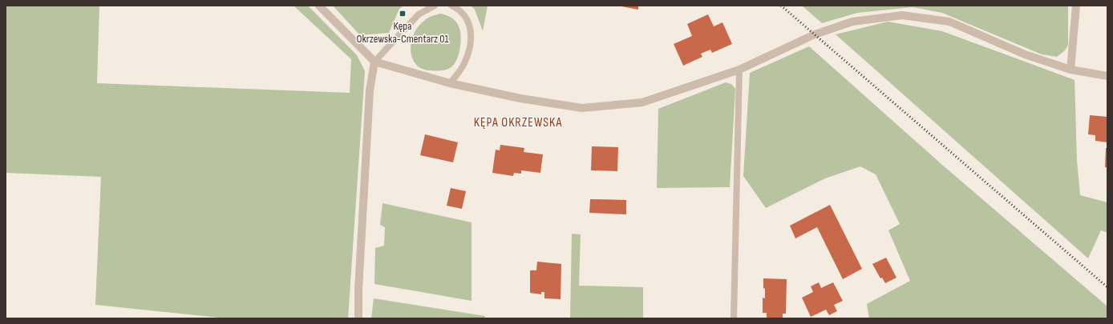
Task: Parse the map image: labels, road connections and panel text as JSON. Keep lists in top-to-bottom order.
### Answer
{
  "districts": ["KĘPA OKRZEWSKA"],
  "places": {
    "transit": ["Kępa Okrzewska-Cmentarz 01"]
  }
}
